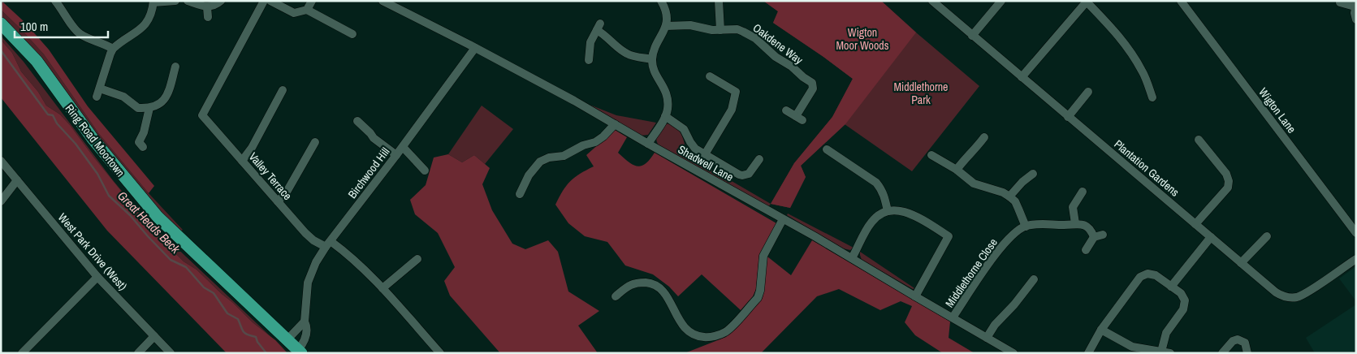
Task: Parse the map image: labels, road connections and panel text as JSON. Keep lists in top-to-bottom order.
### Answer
{
  "streets": {
    "highway": ["Ring Road Moortown"],
    "street": [
      "Oakdene Way",
      "Wigton Lane",
      "Shadwell Lane",
      "Plantation Gardens",
      "Birchwood Hill",
      "Valley Terrace",
      "West Park Drive (West)",
      "Middlethorne Close"
    ]
  },
  "crossings": [
    ["Ring Road Moortown", "Birchwood Hill"],
    ["Shadwell Lane", "Birchwood Hill"],
    ["Shadwell Lane", "Middlethorne Close"],
    ["Birchwood Hill", "Valley Terrace"]
  ],
  "water": ["Great Heads Beck"],
  "parks": ["Wigton Moor Woods", "Middlethorne Park"],
  "scale_bar": "100 m"
}
